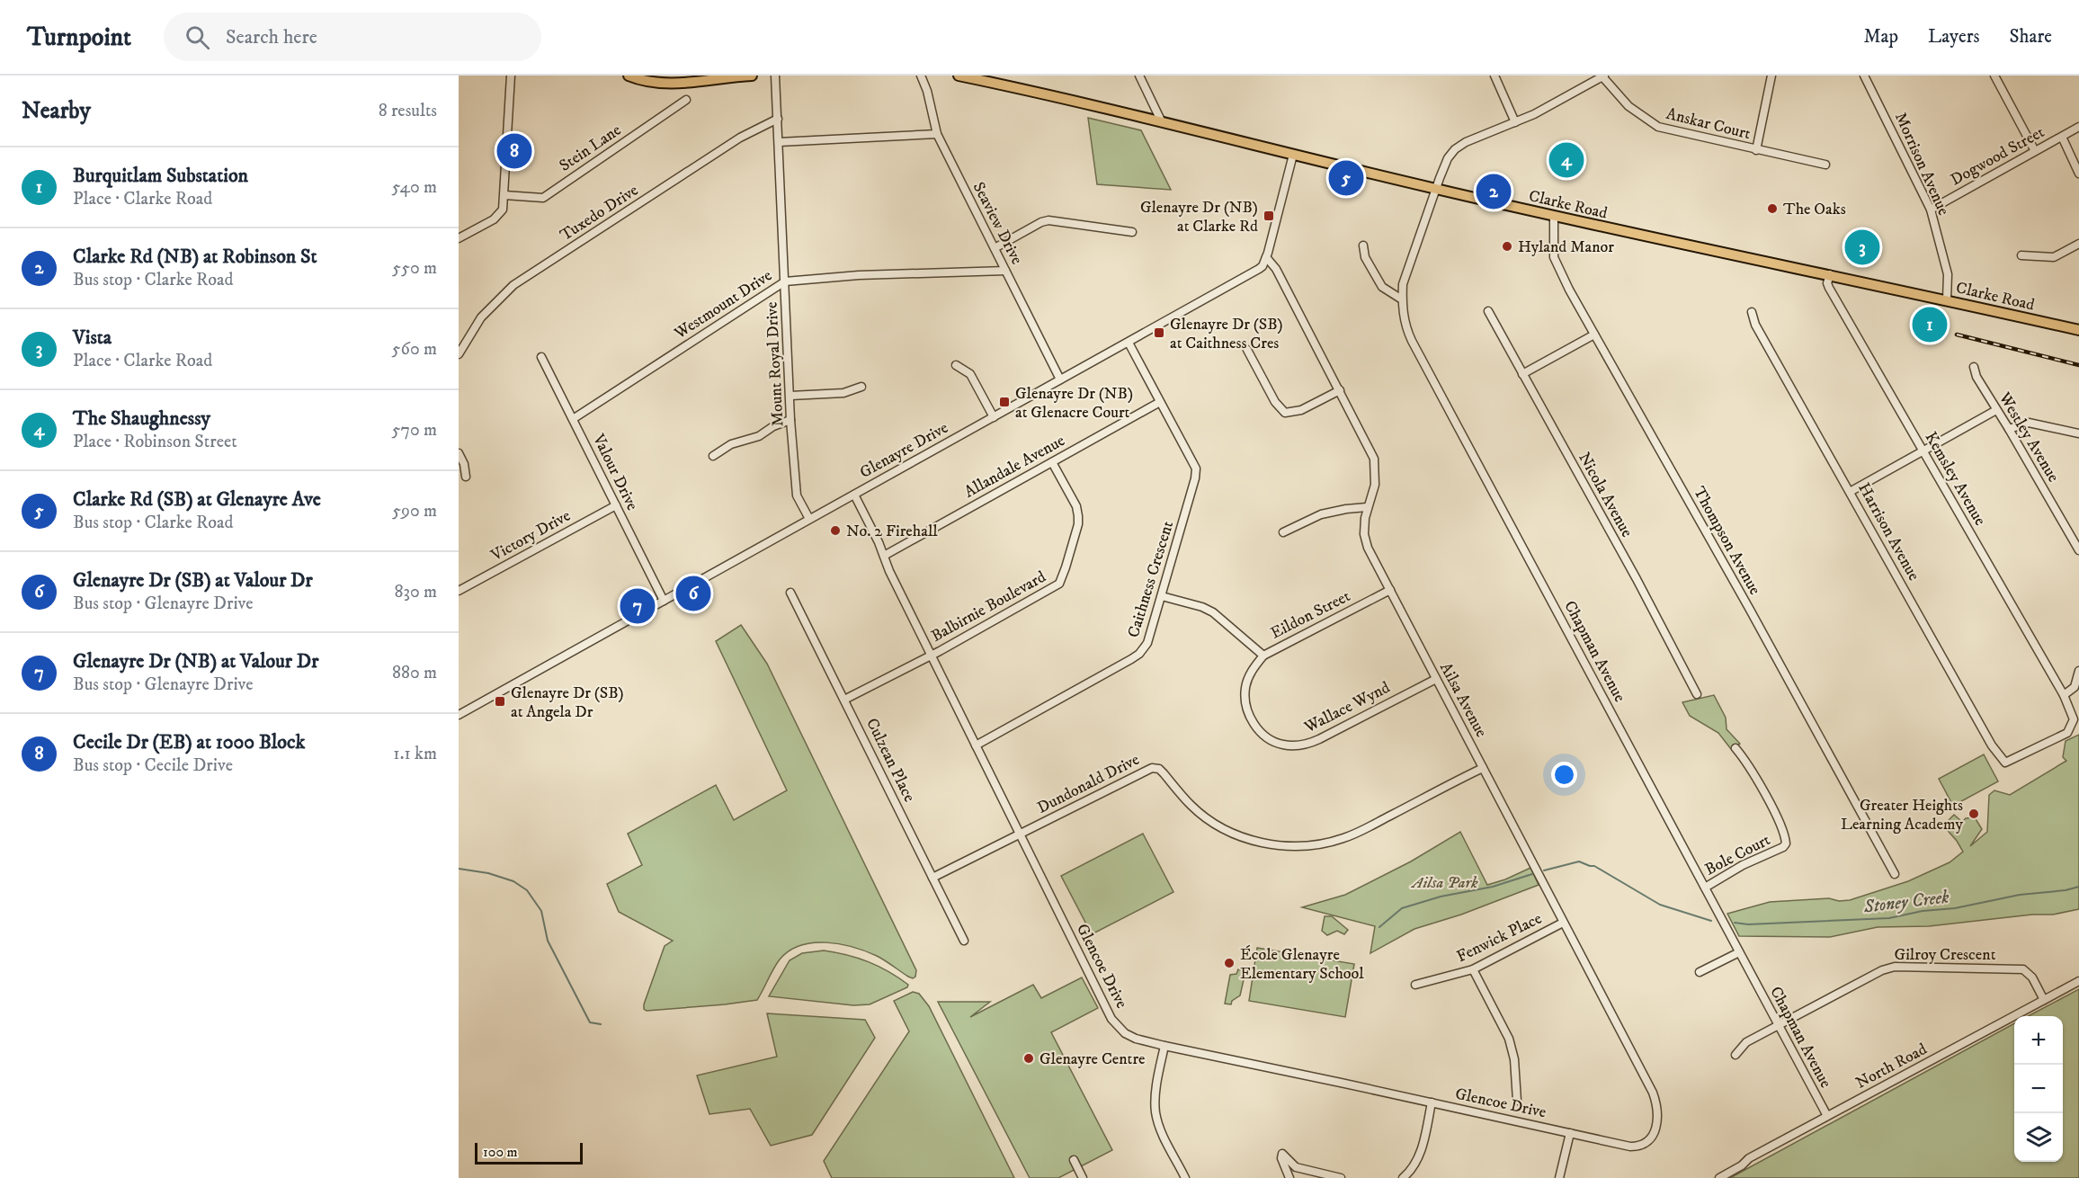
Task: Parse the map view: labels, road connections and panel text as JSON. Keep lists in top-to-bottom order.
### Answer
{
  "streets": {
    "main road": ["Clarke Road"],
    "street": [
      "Anskar Court",
      "Stein Lane",
      "Dogwood Street",
      "Morrison Avenue",
      "Tuxedo Drive",
      "Seaview Drive",
      "Westmount Drive",
      "Mount Royal Drive",
      "Westley Avenue",
      "Glenayre Drive",
      "Allandale Avenue",
      "Valour Drive",
      "Kemsley Avenue",
      "Nicola Avenue",
      "Harrison Avenue",
      "Victory Drive",
      "Thompson Avenue",
      "Caithness Crescent",
      "Balbirnie Boulevard",
      "Eildon Street",
      "Chapman Avenue",
      "Ailsa Avenue",
      "Wallace Wynd",
      "Culzean Place",
      "Dundonald Drive",
      "Bole Court",
      "Fenwick Place",
      "Gilroy Crescent",
      "Glencoe Drive",
      "North Road"
    ]
  },
  "crossings": [
    ["Anskar Court", "Chapman Avenue"],
    ["Dogwood Street", "Morrison Avenue"],
    ["Morrison Avenue", "Clarke Road"],
    ["Clarke Road", "Kemsley Avenue"],
    ["Clarke Road", "Thompson Avenue"],
    ["Clarke Road", "Chapman Avenue"],
    ["Tuxedo Drive", "Mount Royal Drive"],
    ["Seaview Drive", "Westmount Drive"],
    ["Seaview Drive", "Glenayre Drive"],
    ["Westmount Drive", "Mount Royal Drive"],
    ["Westmount Drive", "Valour Drive"],
    ["Mount Royal Drive", "Glenayre Drive"],
    ["Glenayre Drive", "Valour Drive"],
    ["Glenayre Drive", "Caithness Crescent"],
    ["Glenayre Drive", "Ailsa Avenue"],
    ["Glenayre Drive", "Glencoe Drive"],
    ["Allandale Avenue", "Caithness Crescent"],
    ["Allandale Avenue", "Balbirnie Boulevard"],
    ["Allandale Avenue", "Glencoe Drive"],
    ["Valour Drive", "Victory Drive"],
    ["Kemsley Avenue", "Harrison Avenue"],
    ["Caithness Crescent", "Eildon Street"],
    ["Caithness Crescent", "Glencoe Drive"],
    ["Balbirnie Boulevard", "Culzean Place"],
    ["Balbirnie Boulevard", "Glencoe Drive"],
    ["Eildon Street", "Ailsa Avenue"],
    ["Eildon Street", "Wallace Wynd"],
    ["Chapman Avenue", "Bole Court"],
    ["Chapman Avenue", "Gilroy Crescent"],
    ["Chapman Avenue", "North Road"],
    ["Ailsa Avenue", "Wallace Wynd"],
    ["Ailsa Avenue", "Dundonald Drive"],
    ["Ailsa Avenue", "Fenwick Place"],
    ["Ailsa Avenue", "Glencoe Drive"],
    ["Culzean Place", "Dundonald Drive"],
    ["Dundonald Drive", "Glencoe Drive"],
    ["Gilroy Crescent", "North Road"]
  ],
  "water": ["Stoney Creek"],
  "parks": ["Ailsa Park"],
  "places": {
    "other": [
      "The Oaks",
      "Hyland Manor",
      "No. 2 Firehall",
      "Greater Heights Learning Academy",
      "École Glenayre Elementary School",
      "Glenayre Centre"
    ],
    "transit": [
      "Glenayre Dr (NB) at Clarke Rd",
      "Glenayre Dr (SB) at Caithness Cres",
      "Glenayre Dr (NB) at Glenacre Court",
      "Glenayre Dr (SB) at Angela Dr"
    ]
  },
  "scale_bar": "100 m",
  "page": {
    "header": "Turnpoint",
    "search": "Search here",
    "nav": ["Map", "Layers", "Share"],
    "heading": ["Nearby", "8 results"],
    "pins": [
      "8",
      "4",
      "5",
      "2",
      "3",
      "1",
      "6",
      "7"
    ],
    "list": [
      {
        "mark": "1",
        "name": "Burquitlam Substation",
        "note": "Place · Clarke Road",
        "value": "540 m"
      },
      {
        "mark": "2",
        "name": "Clarke Rd (NB) at Robinson St",
        "note": "Bus stop · Clarke Road",
        "value": "550 m"
      },
      {
        "mark": "3",
        "name": "Vista",
        "note": "Place · Clarke Road",
        "value": "560 m"
      },
      {
        "mark": "4",
        "name": "The Shaughnessy",
        "note": "Place · Robinson Street",
        "value": "570 m"
      },
      {
        "mark": "5",
        "name": "Clarke Rd (SB) at Glenayre Ave",
        "note": "Bus stop · Clarke Road",
        "value": "590 m"
      },
      {
        "mark": "6",
        "name": "Glenayre Dr (SB) at Valour Dr",
        "note": "Bus stop · Glenayre Drive",
        "value": "830 m"
      },
      {
        "mark": "7",
        "name": "Glenayre Dr (NB) at Valour Dr",
        "note": "Bus stop · Glenayre Drive",
        "value": "880 m"
      },
      {
        "mark": "8",
        "name": "Cecile Dr (EB) at 1000 Block",
        "note": "Bus stop · Cecile Drive",
        "value": "1.1 km"
      }
    ],
    "map_buttons": ["+", "−"],
    "scale": "100 m"
  }
}
